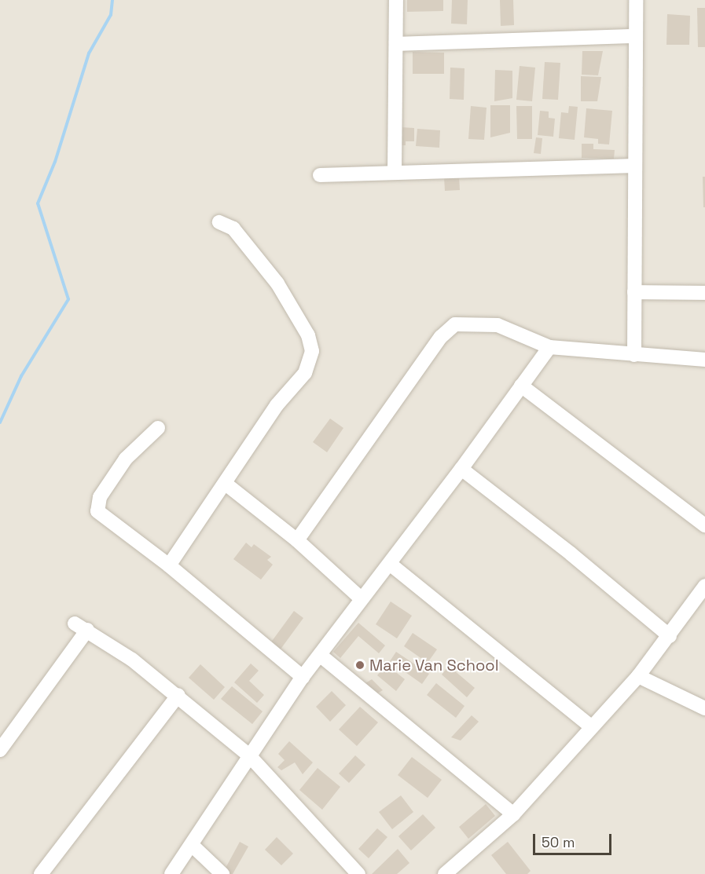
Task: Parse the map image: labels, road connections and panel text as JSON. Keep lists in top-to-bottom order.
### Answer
{
  "places": ["Marie Van School"],
  "scale_bar": "50 m"
}
